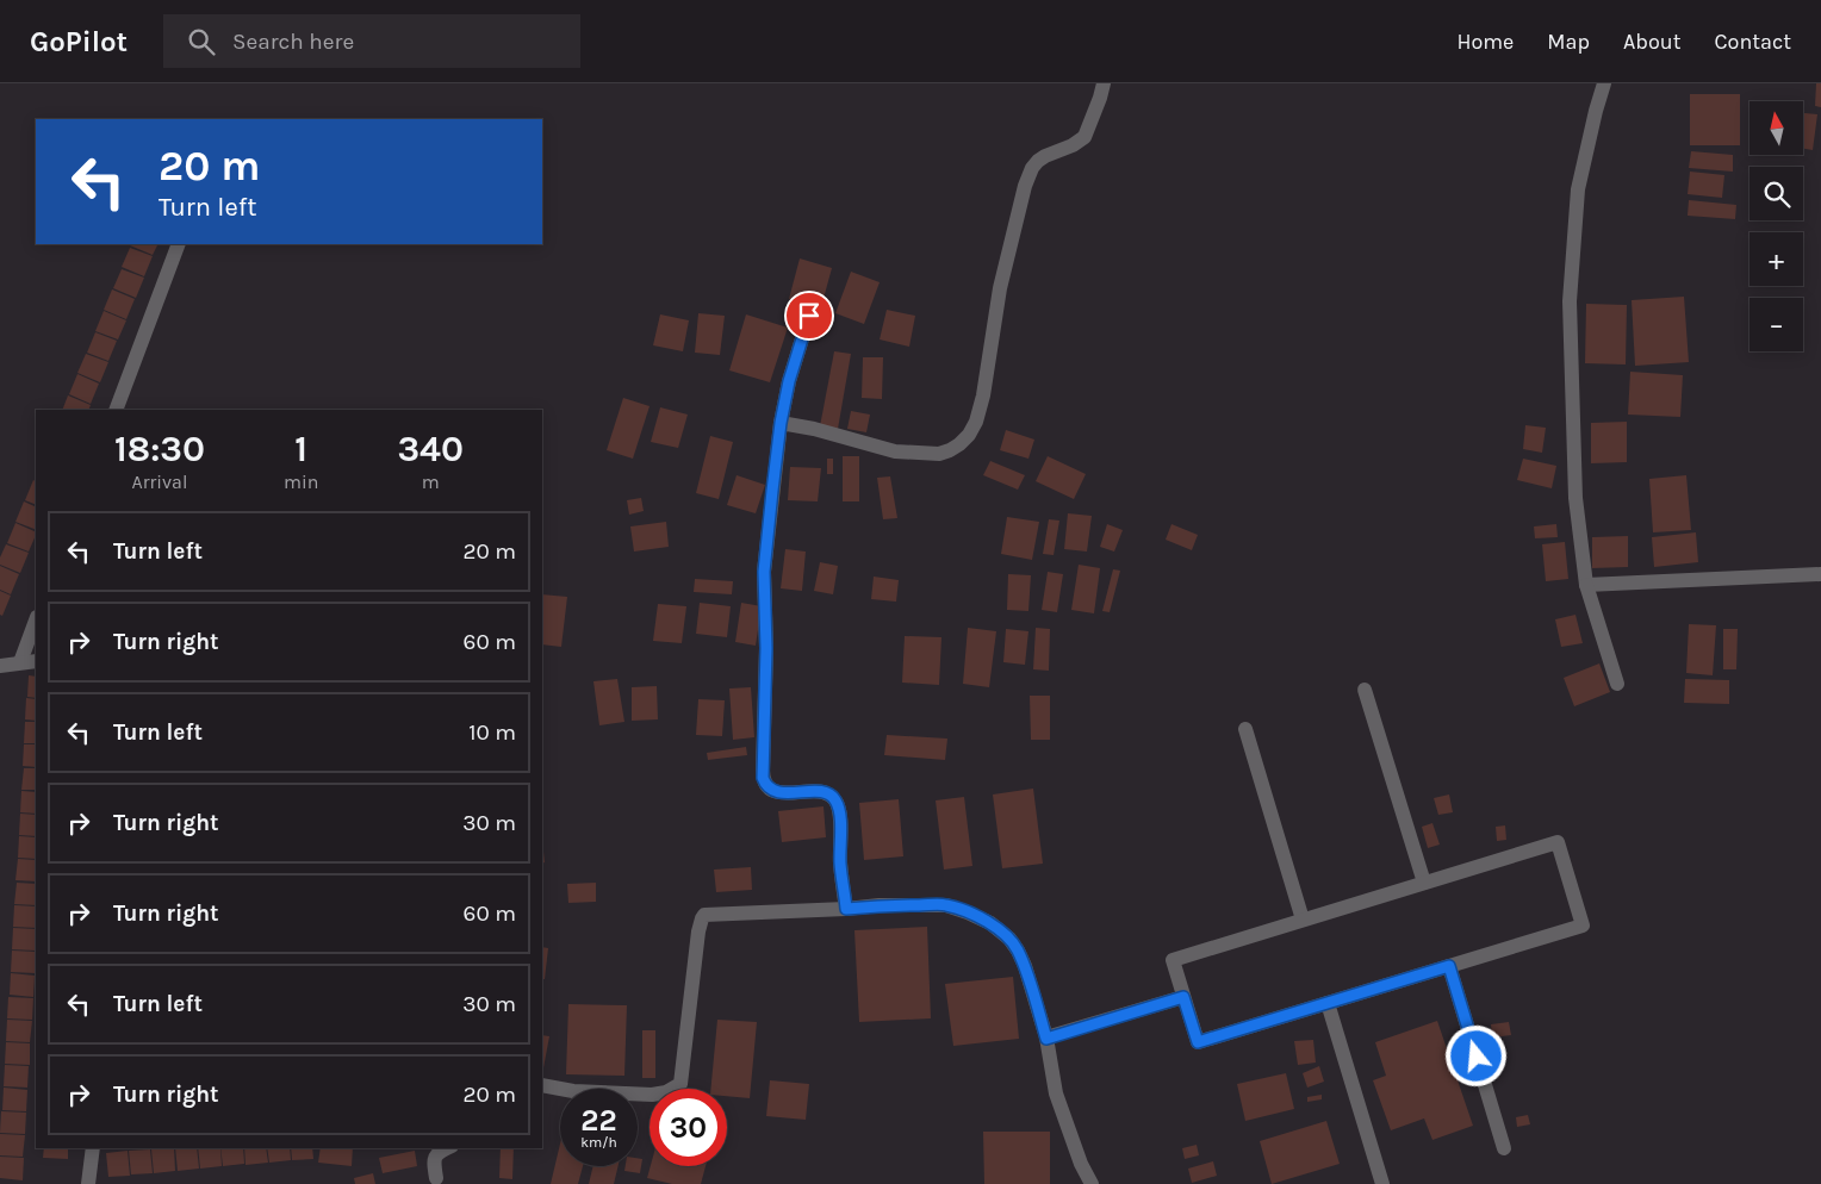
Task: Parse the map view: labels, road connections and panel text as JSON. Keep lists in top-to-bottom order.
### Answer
{
  "north": "top",
  "page": {
    "header": "GoPilot",
    "search": "Search here",
    "nav": [
      "Home",
      "Map",
      "About",
      "Contact"
    ],
    "map_buttons": ["+", "−"],
    "turn": ["20 m", "Turn left"],
    "eta": [
      "18:30",
      "Arrival",
      "1",
      "min",
      "340",
      "m"
    ],
    "list": [
      {
        "name": "Turn left",
        "value": "20 m"
      },
      {
        "name": "Turn right",
        "value": "60 m"
      },
      {
        "name": "Turn left",
        "value": "10 m"
      },
      {
        "name": "Turn right",
        "value": "30 m"
      },
      {
        "name": "Turn right",
        "value": "60 m"
      },
      {
        "name": "Turn left",
        "value": "30 m"
      },
      {
        "name": "Turn right",
        "value": "20 m"
      }
    ],
    "speed": "22 km/h",
    "limit": "30"
  }
}
